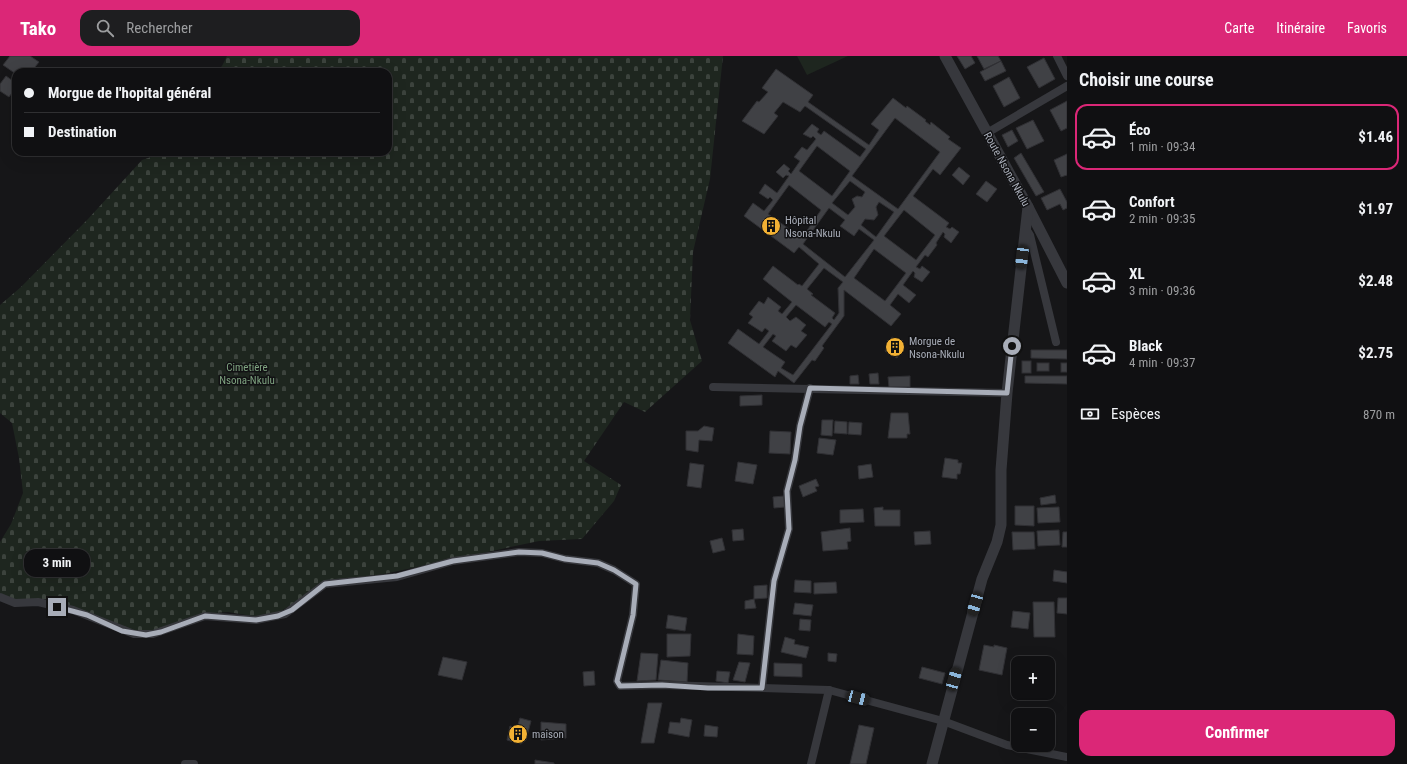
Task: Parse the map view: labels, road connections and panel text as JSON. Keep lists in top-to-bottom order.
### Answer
{
  "streets": {
    "street": ["Route Nsona Nkulu"]
  },
  "parks": ["Cimetière Nsona-Nkulu"],
  "places": {
    "building": ["Hôpital Nsona-Nkulu", "Morgue de Nsona-Nkulu", "maison"]
  },
  "page": {
    "header": "Tako",
    "search": "Rechercher",
    "nav": ["Carte", "Itinéraire", "Favoris"],
    "heading": "Choisir une course",
    "banner": ["Morgue de l'hopital général", "Destination"],
    "list": [
      {
        "name": "Éco",
        "note": "1 min · 09:34",
        "value": "$1.46"
      },
      {
        "name": "Confort",
        "note": "2 min · 09:35",
        "value": "$1.97"
      },
      {
        "name": "XL",
        "note": "3 min · 09:36",
        "value": "$2.48"
      },
      {
        "name": "Black",
        "note": "4 min · 09:37",
        "value": "$2.75"
      }
    ],
    "pay": ["Espèces", "870 m"],
    "bubble": "3 min",
    "map_buttons": ["+", "−"],
    "buttons": "Confirmer"
  }
}
